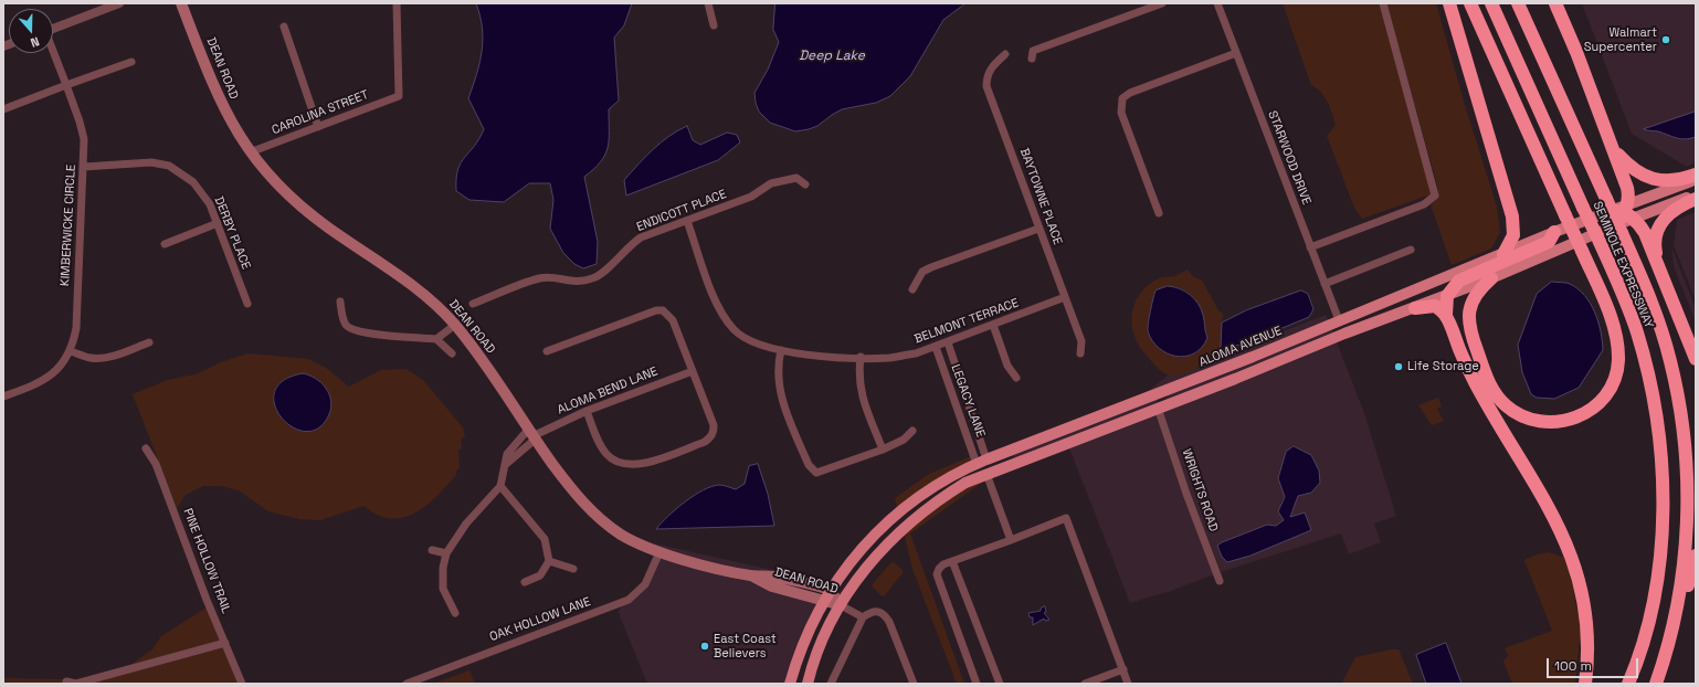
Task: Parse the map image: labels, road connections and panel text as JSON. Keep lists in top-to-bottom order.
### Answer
{
  "streets": {
    "highway": ["SEMINOLE EXPRESSWAY"],
    "main road": ["DEAN ROAD", "ALOMA AVENUE"],
    "street": [
      "CAROLINA STREET",
      "STARWOOD DRIVE",
      "BAYTOWNE PLACE",
      "ENDICOTT PLACE",
      "KIMBERWICKE CIRCLE",
      "DERBY PLACE",
      "BELMONT TERRACE",
      "ALOMA BEND LANE",
      "LEGACY LANE",
      "WRIGHTS ROAD",
      "PINE HOLLOW TRAIL",
      "OAK HOLLOW LANE"
    ]
  },
  "crossings": [
    ["DEAN ROAD", "CAROLINA STREET"],
    ["DEAN ROAD", "ALOMA AVENUE"],
    ["DEAN ROAD", "ALOMA BEND LANE"],
    ["DEAN ROAD", "OAK HOLLOW LANE"],
    ["STARWOOD DRIVE", "ALOMA AVENUE"],
    ["BAYTOWNE PLACE", "BELMONT TERRACE"],
    ["ENDICOTT PLACE", "BELMONT TERRACE"],
    ["KIMBERWICKE CIRCLE", "DERBY PLACE"],
    ["BELMONT TERRACE", "LEGACY LANE"],
    ["ALOMA AVENUE", "LEGACY LANE"]
  ],
  "water": ["Deep Lake"],
  "places": ["Walmart Supercenter", "Life Storage", "East Coast Believers"],
  "scale_bar": "100 m",
  "north": "bottom"
}
